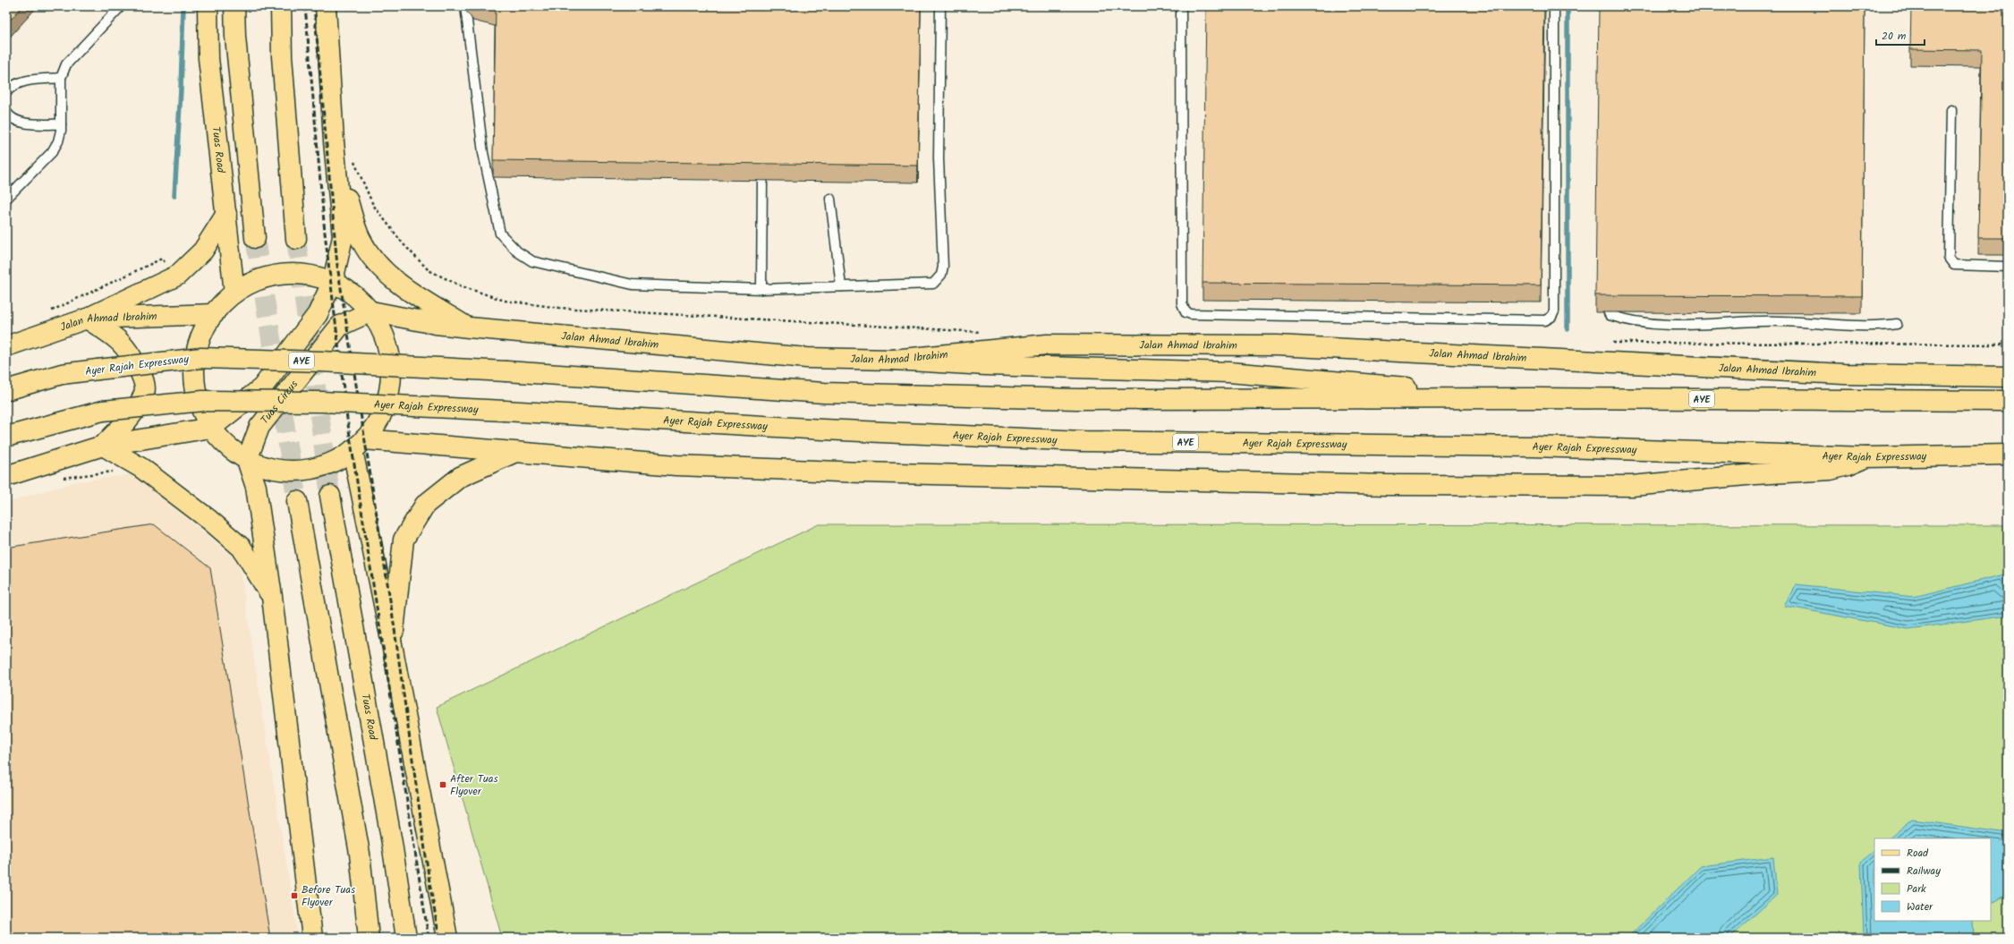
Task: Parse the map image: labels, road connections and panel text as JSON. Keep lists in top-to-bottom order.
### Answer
{
  "streets": {
    "main road": [
      "Tuas Road",
      "Jalan Ahmad Ibrahim",
      "AYE",
      "Ayer Rajah Expressway",
      "Tuas Circus"
    ]
  },
  "crossings": [
    ["Jalan Ahmad Ibrahim", "Tuas Circus"]
  ],
  "places": {
    "transit": ["After Tuas Flyover", "Before Tuas Flyover"]
  },
  "legend": [
    "Road",
    "Railway",
    "Park",
    "Water"
  ],
  "scale_bar": "20 m"
}
